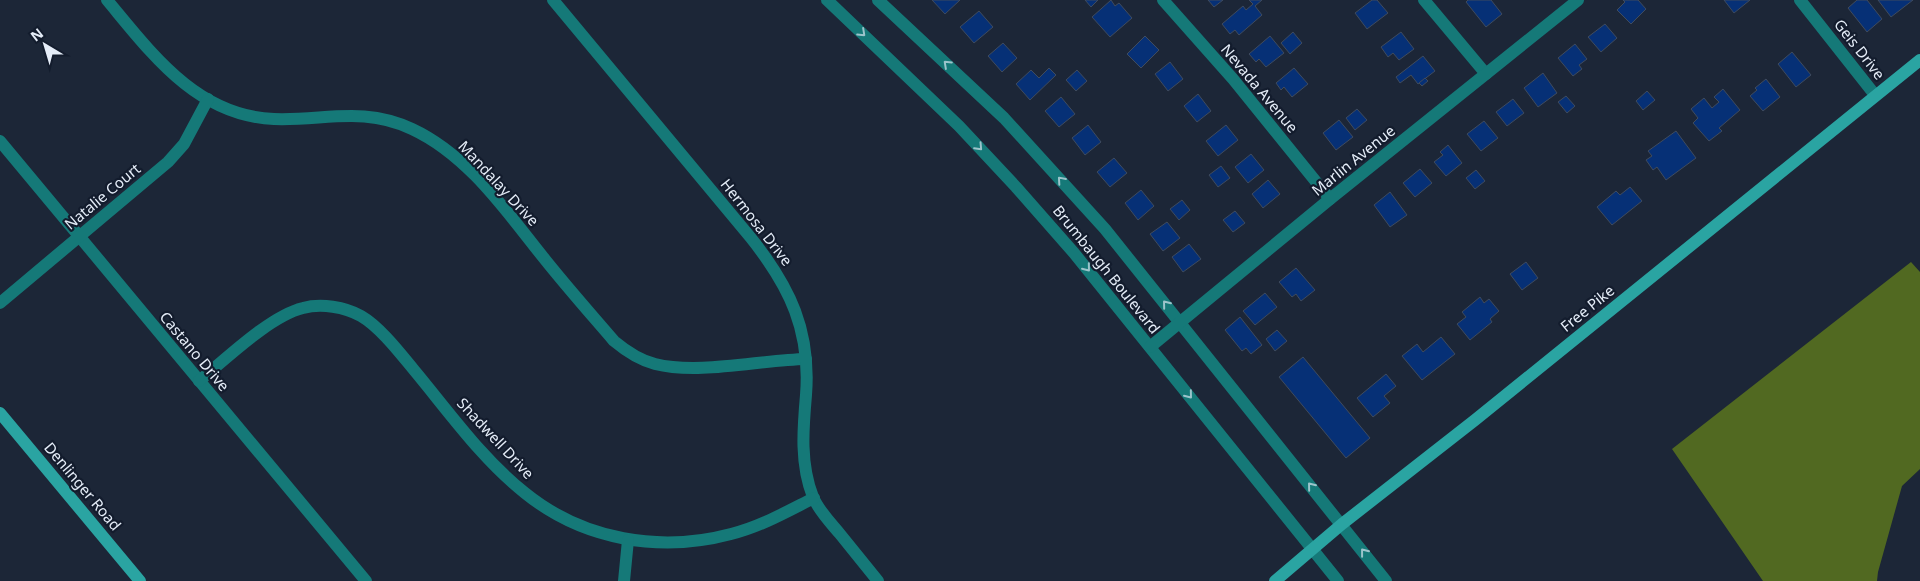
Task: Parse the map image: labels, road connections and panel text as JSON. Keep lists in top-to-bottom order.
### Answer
{
  "streets": {
    "main road": ["Free Pike", "Denlinger Road"],
    "street": [
      "Geis Drive",
      "Nevada Avenue",
      "Marlin Avenue",
      "Mandalay Drive",
      "Natalie Court",
      "Hermosa Drive",
      "Brumbaugh Boulevard",
      "Castano Drive",
      "Shadwell Drive"
    ]
  },
  "crossings": [
    ["Geis Drive", "Free Pike"],
    ["Nevada Avenue", "Marlin Avenue"],
    ["Marlin Avenue", "Brumbaugh Boulevard"],
    ["Mandalay Drive", "Natalie Court"],
    ["Mandalay Drive", "Hermosa Drive"],
    ["Natalie Court", "Castano Drive"],
    ["Hermosa Drive", "Shadwell Drive"],
    ["Brumbaugh Boulevard", "Free Pike"],
    ["Castano Drive", "Shadwell Drive"]
  ],
  "north": "top left"
}
